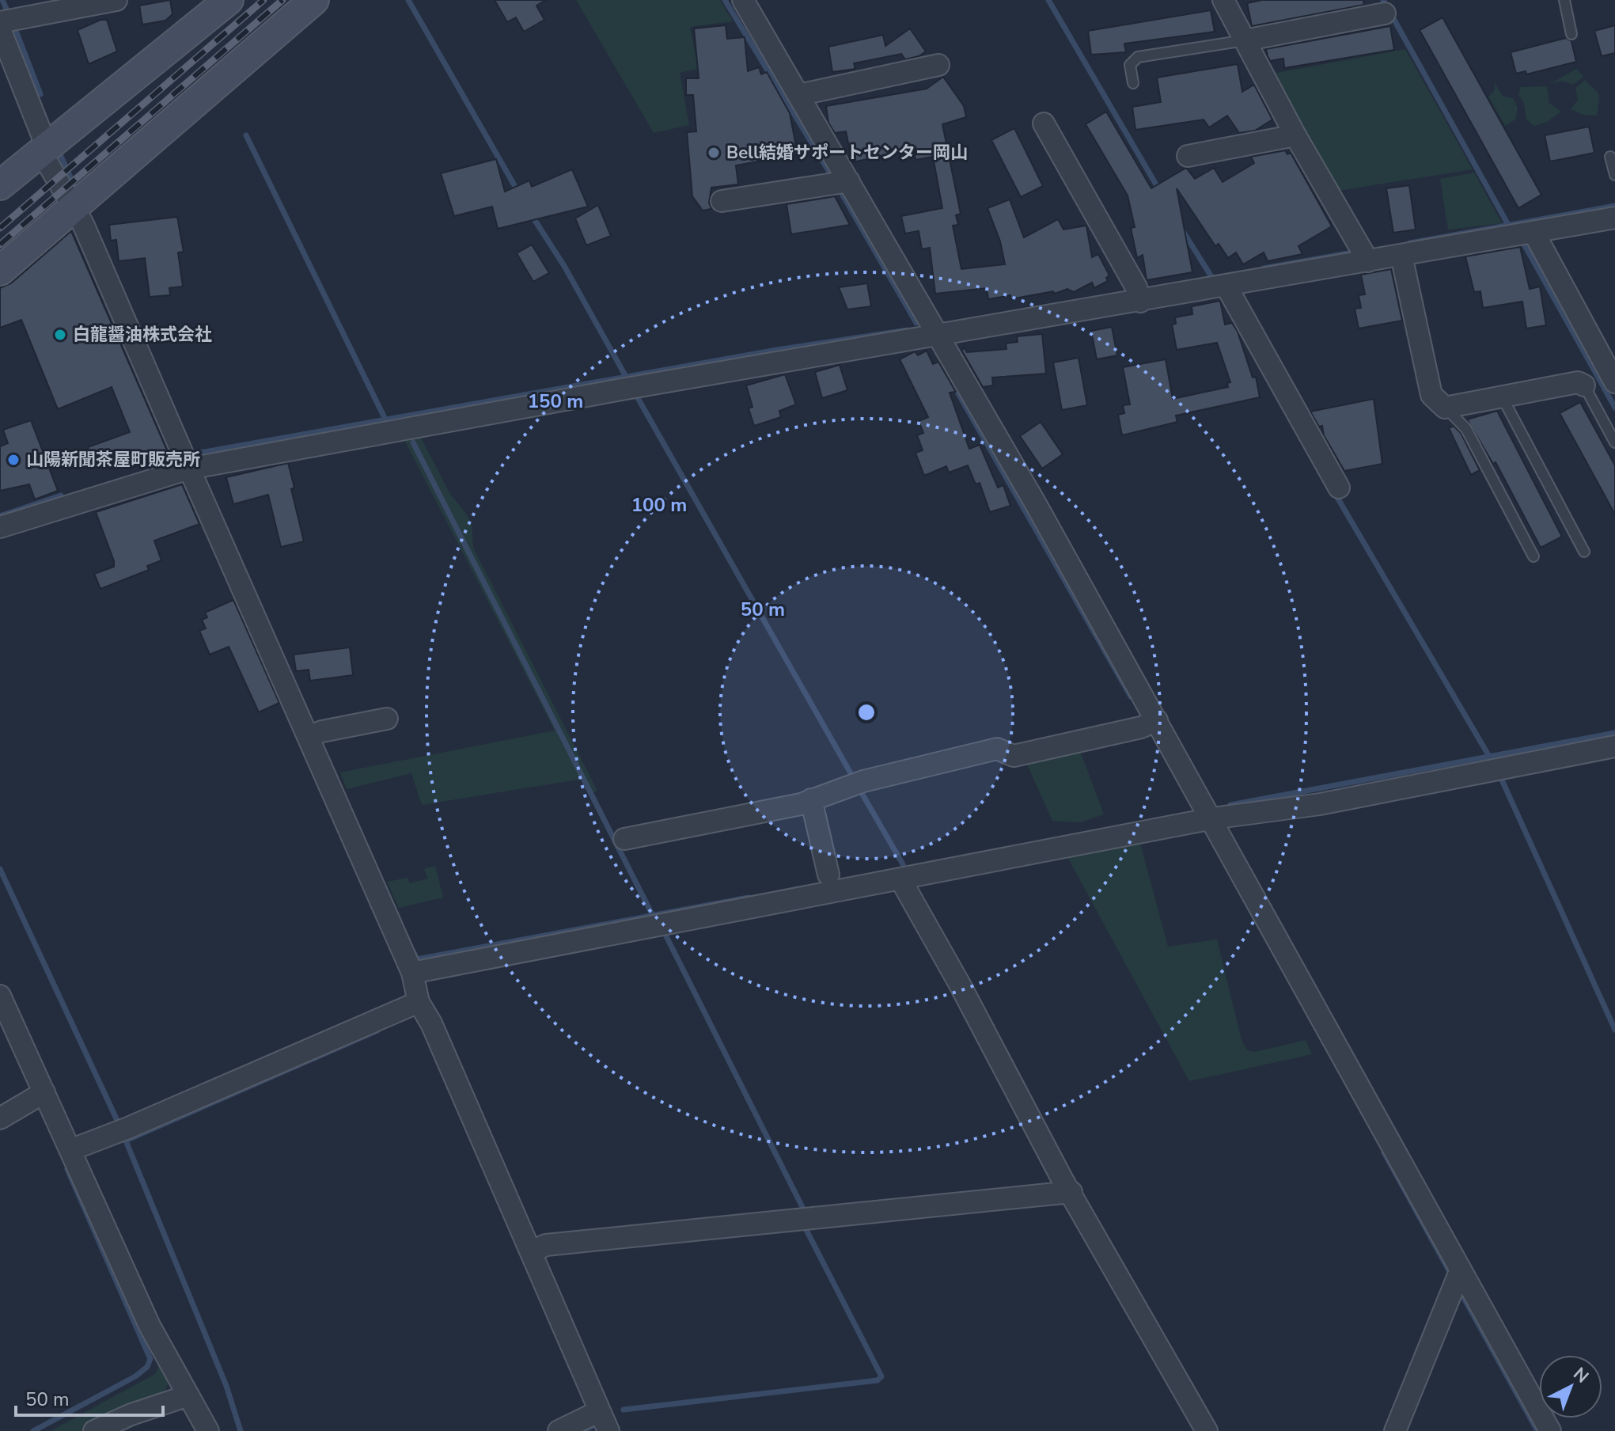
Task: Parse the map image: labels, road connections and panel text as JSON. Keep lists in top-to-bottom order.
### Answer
{
  "places": ["Bell結婚サポートセンター岡山", "白龍醤油株式会社", "山陽新聞茶屋町販売所"],
  "scale_bar": "50 m",
  "north": "top right",
  "rings": ["150 m", "100 m", "50 m"]
}
